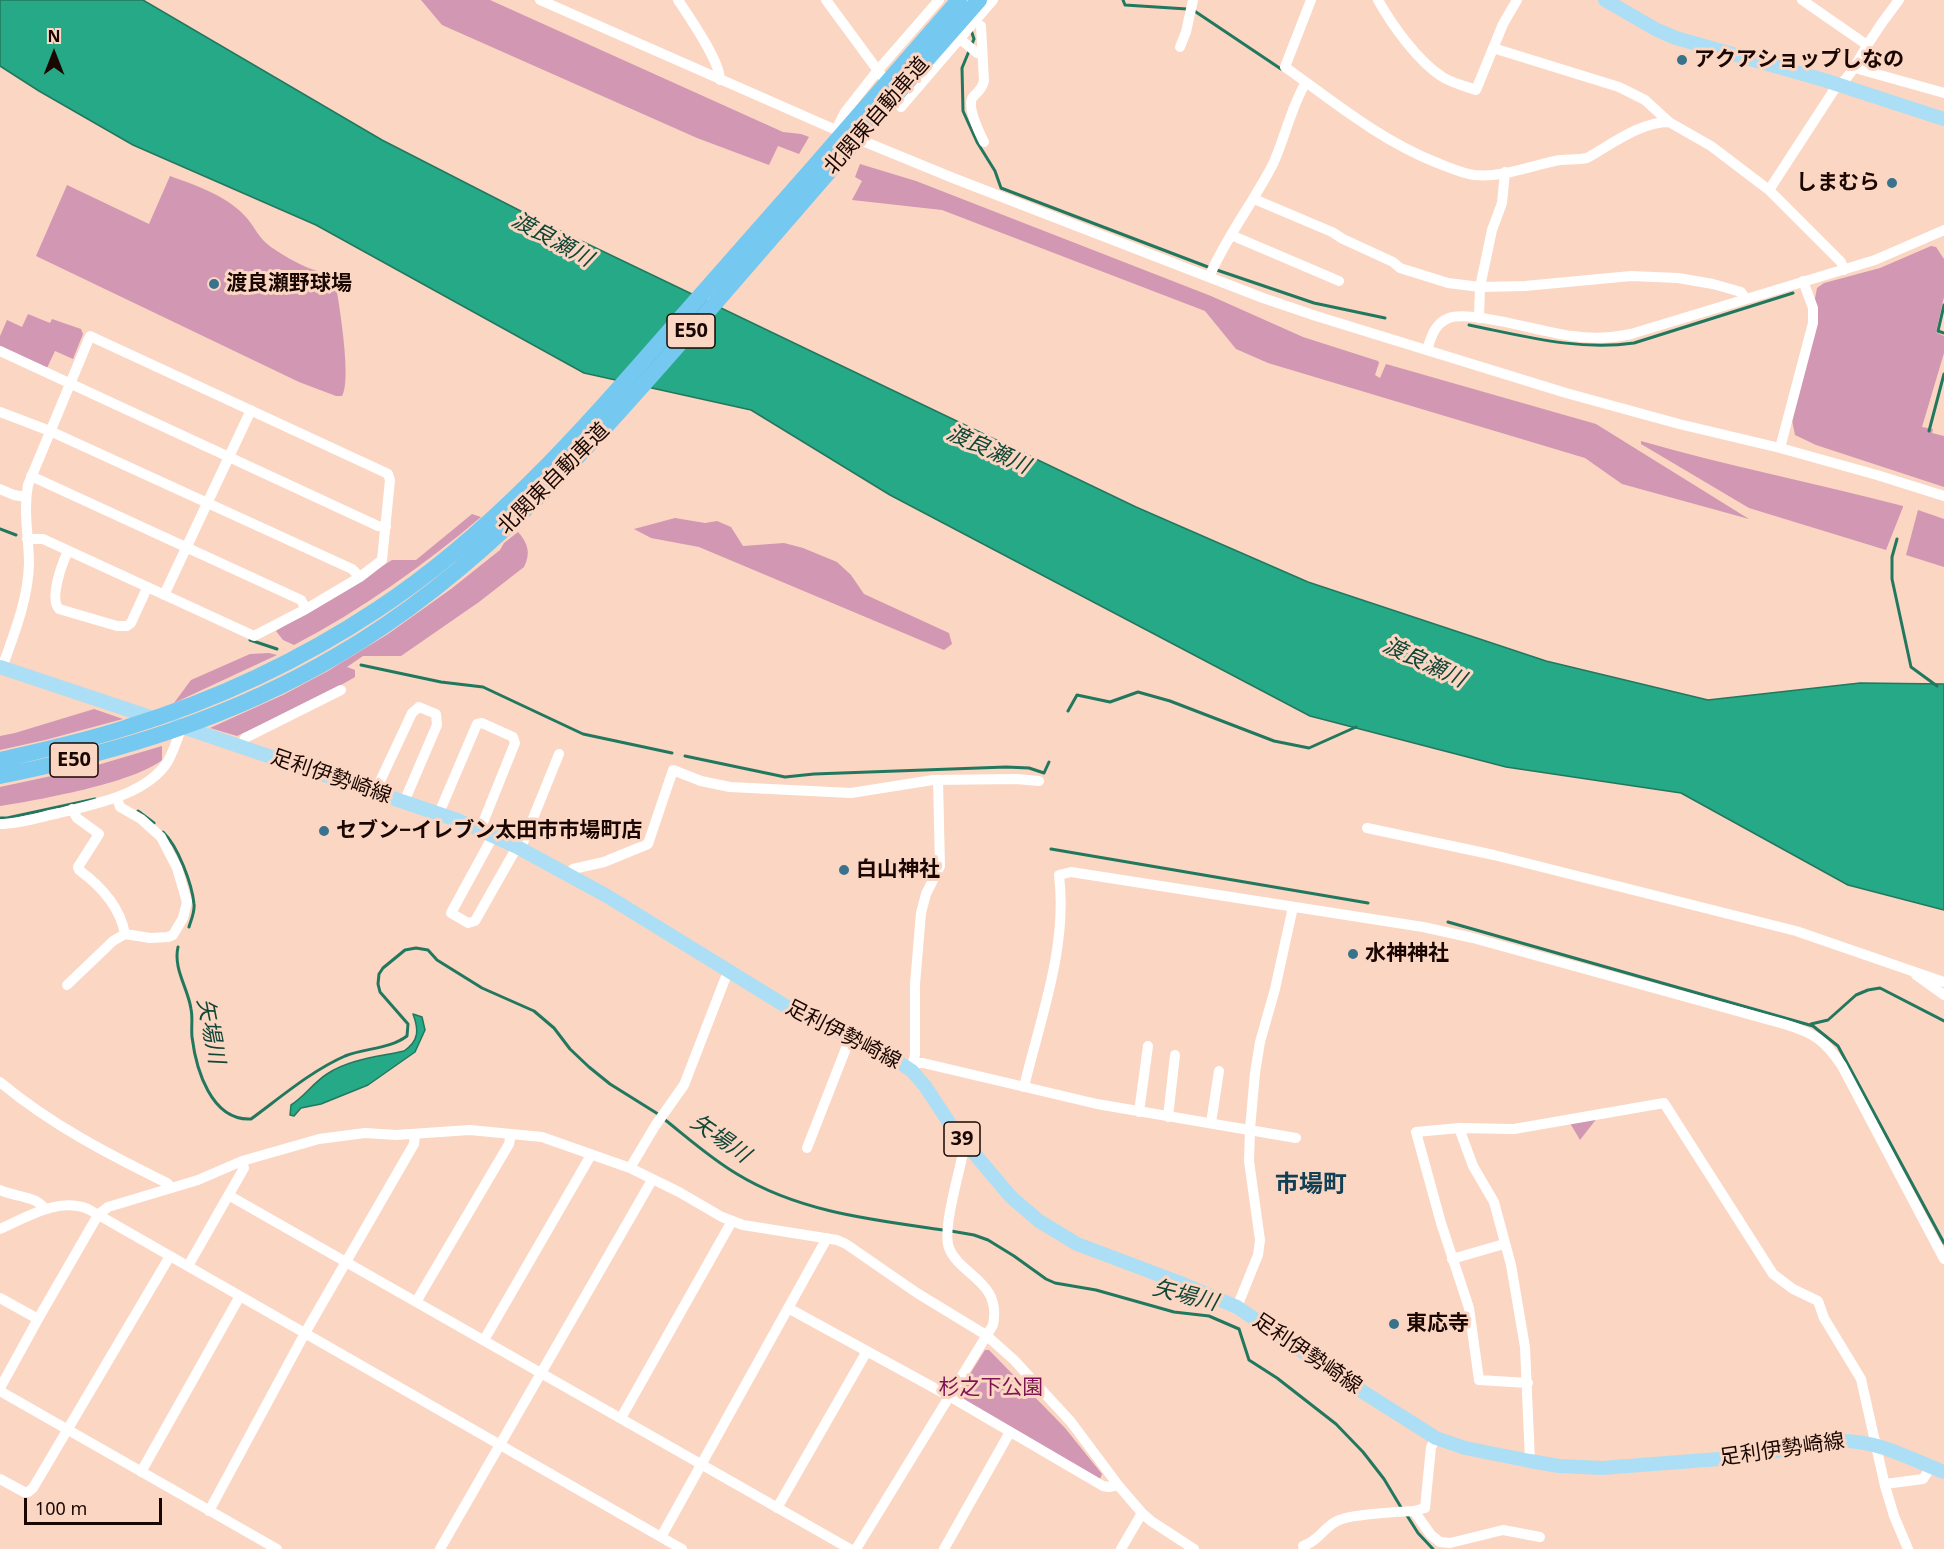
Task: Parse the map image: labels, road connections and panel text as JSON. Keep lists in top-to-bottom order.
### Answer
{
  "streets": {
    "highway": ["北関東自動車道", "E50"],
    "main road": ["足利伊勢崎線", "39"]
  },
  "districts": ["市場町"],
  "water": ["渡良瀬川", "矢場川"],
  "parks": ["杉之下公園"],
  "places": [
    "アクアショップしなの",
    "しまむら",
    "渡良瀬野球場",
    "セブン−イレブン太田市市場町店",
    "白山神社",
    "水神神社",
    "東応寺"
  ],
  "scale_bar": "100 m",
  "north": "top"
}
